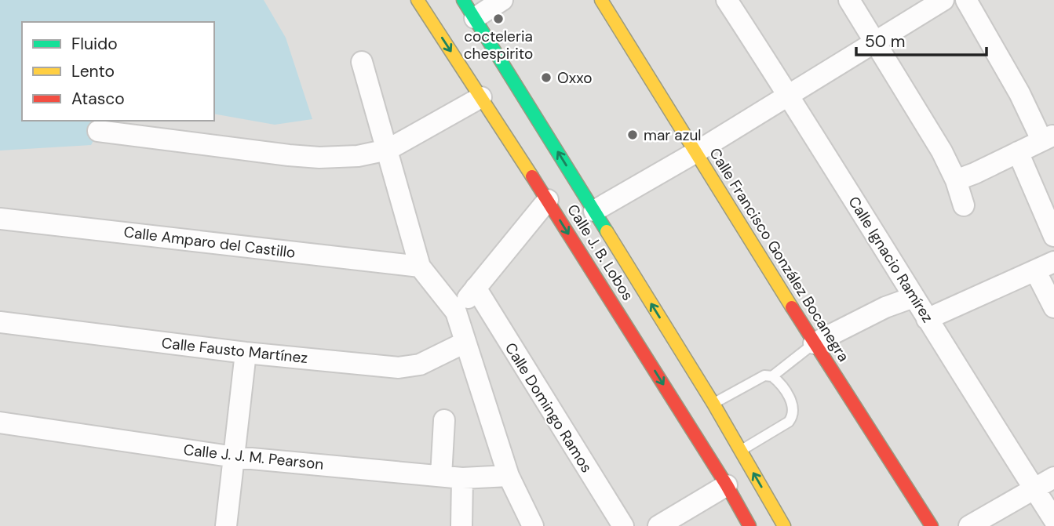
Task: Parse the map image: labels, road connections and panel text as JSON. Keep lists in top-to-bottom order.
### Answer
{
  "streets": {
    "main road": ["Calle J. B. Lobos", "Calle Francisco González Bocanegra"],
    "street": [
      "Calle Amparo del Castillo",
      "Calle Ignacio Ramírez",
      "Calle Fausto Martínez",
      "Calle Domingo Ramos",
      "Calle J. J. M. Pearson"
    ]
  },
  "places": ["cocteleria chespirito", "Oxxo", "mar azul"],
  "legend": ["Fluido", "Lento", "Atasco"],
  "scale_bar": "50 m"
}
